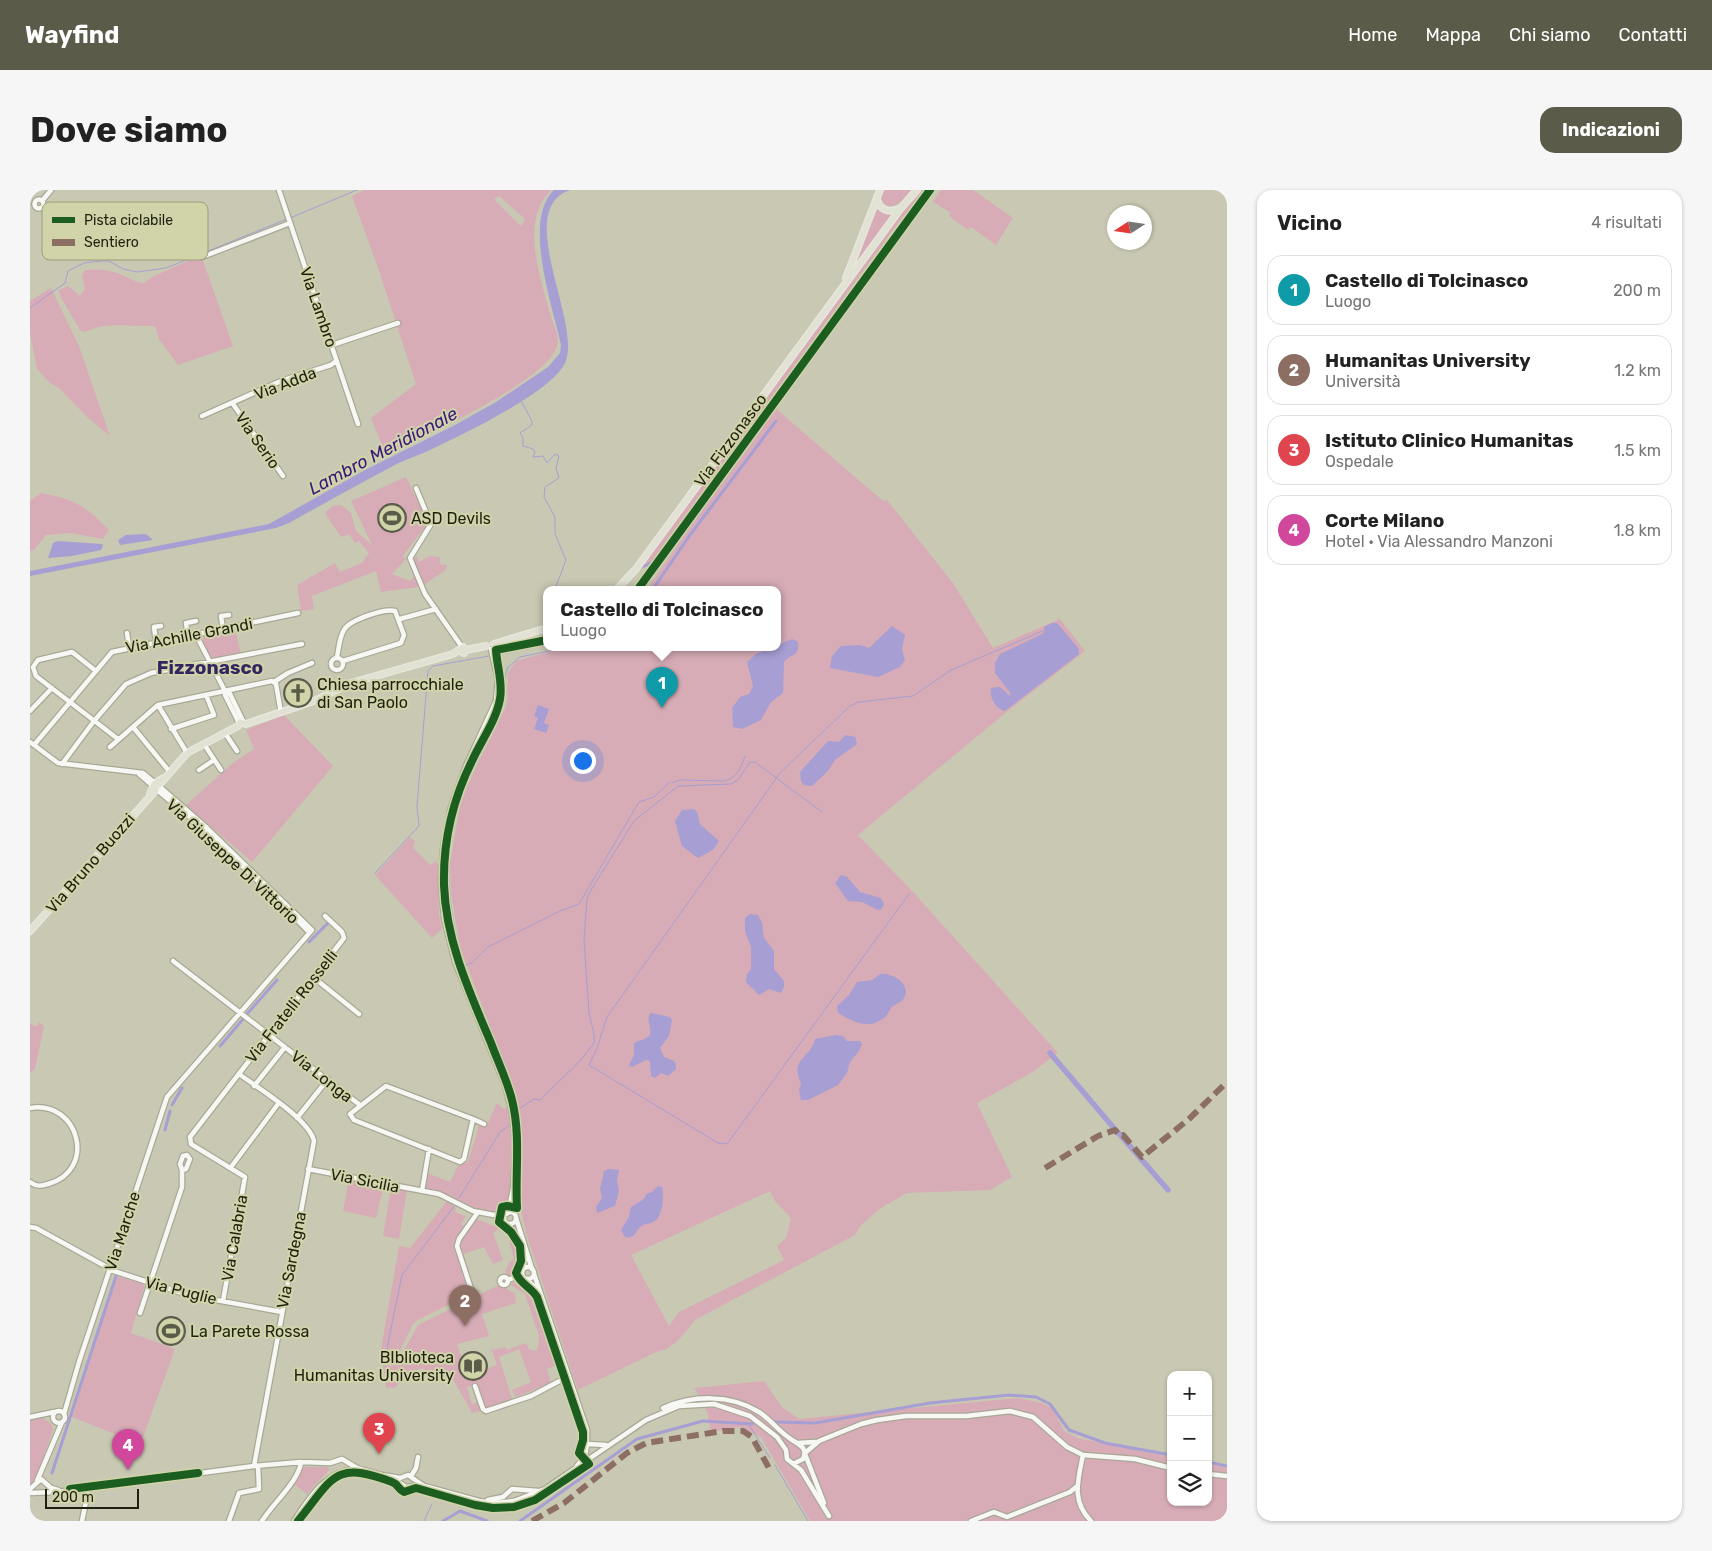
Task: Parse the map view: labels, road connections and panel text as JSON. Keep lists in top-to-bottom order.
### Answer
{
  "streets": {
    "main road": ["Via Fizzonasco", "Via Bruno Buozzi"],
    "street": [
      "Via Lambro",
      "Via Adda",
      "Via Serio",
      "Via Achille Grandi",
      "Via Giuseppe Di Vittorio",
      "Via Fratelli Rosselli",
      "Via Longa",
      "Via Sicilia",
      "Via Marche",
      "Via Calabria",
      "Via Sardegna",
      "Via Puglie"
    ]
  },
  "crossings": [
    ["Via Lambro", "Via Adda"],
    ["Via Adda", "Via Serio"],
    ["Via Giuseppe Di Vittorio", "Via Bruno Buozzi"],
    ["Via Giuseppe Di Vittorio", "Via Longa"],
    ["Via Giuseppe Di Vittorio", "Via Marche"],
    ["Via Fratelli Rosselli", "Via Longa"],
    ["Via Fratelli Rosselli", "Via Sardegna"],
    ["Via Longa", "Via Marche"],
    ["Via Sicilia", "Via Sardegna"],
    ["Via Marche", "Via Puglie"],
    ["Via Calabria", "Via Puglie"],
    ["Via Sardegna", "Via Puglie"]
  ],
  "districts": ["Fizzonasco"],
  "water": ["Lambro Meridionale"],
  "places": {
    "sports": ["ASD Devils", "La Parete Rossa"],
    "church": ["Chiesa parrocchiale di San Paolo"],
    "library": ["BIblioteca Humanitas University"]
  },
  "legend": ["Pista ciclabile", "Sentiero"],
  "scale_bar": "200 m",
  "north": "left",
  "page": {
    "header": "Wayfind",
    "nav": [
      "Home",
      "Mappa",
      "Chi siamo",
      "Contatti"
    ],
    "buttons": "Indicazioni",
    "title": "Dove siamo",
    "heading": ["Vicino", "4 risultati"],
    "list": [
      {
        "mark": "1",
        "name": "Castello di Tolcinasco",
        "note": "Luogo",
        "value": "200 m"
      },
      {
        "mark": "2",
        "name": "Humanitas University",
        "note": "Università",
        "value": "1.2 km"
      },
      {
        "mark": "3",
        "name": "Istituto Clinico Humanitas",
        "note": "Ospedale",
        "value": "1.5 km"
      },
      {
        "mark": "4",
        "name": "Corte Milano",
        "note": "Hotel · Via Alessandro Manzoni",
        "value": "1.8 km"
      }
    ],
    "popup": ["Castello di Tolcinasco", "Luogo"],
    "pins": [
      "1",
      "2",
      "3",
      "4"
    ],
    "map_buttons": ["+", "−"],
    "scale": "200 m"
  }
}
